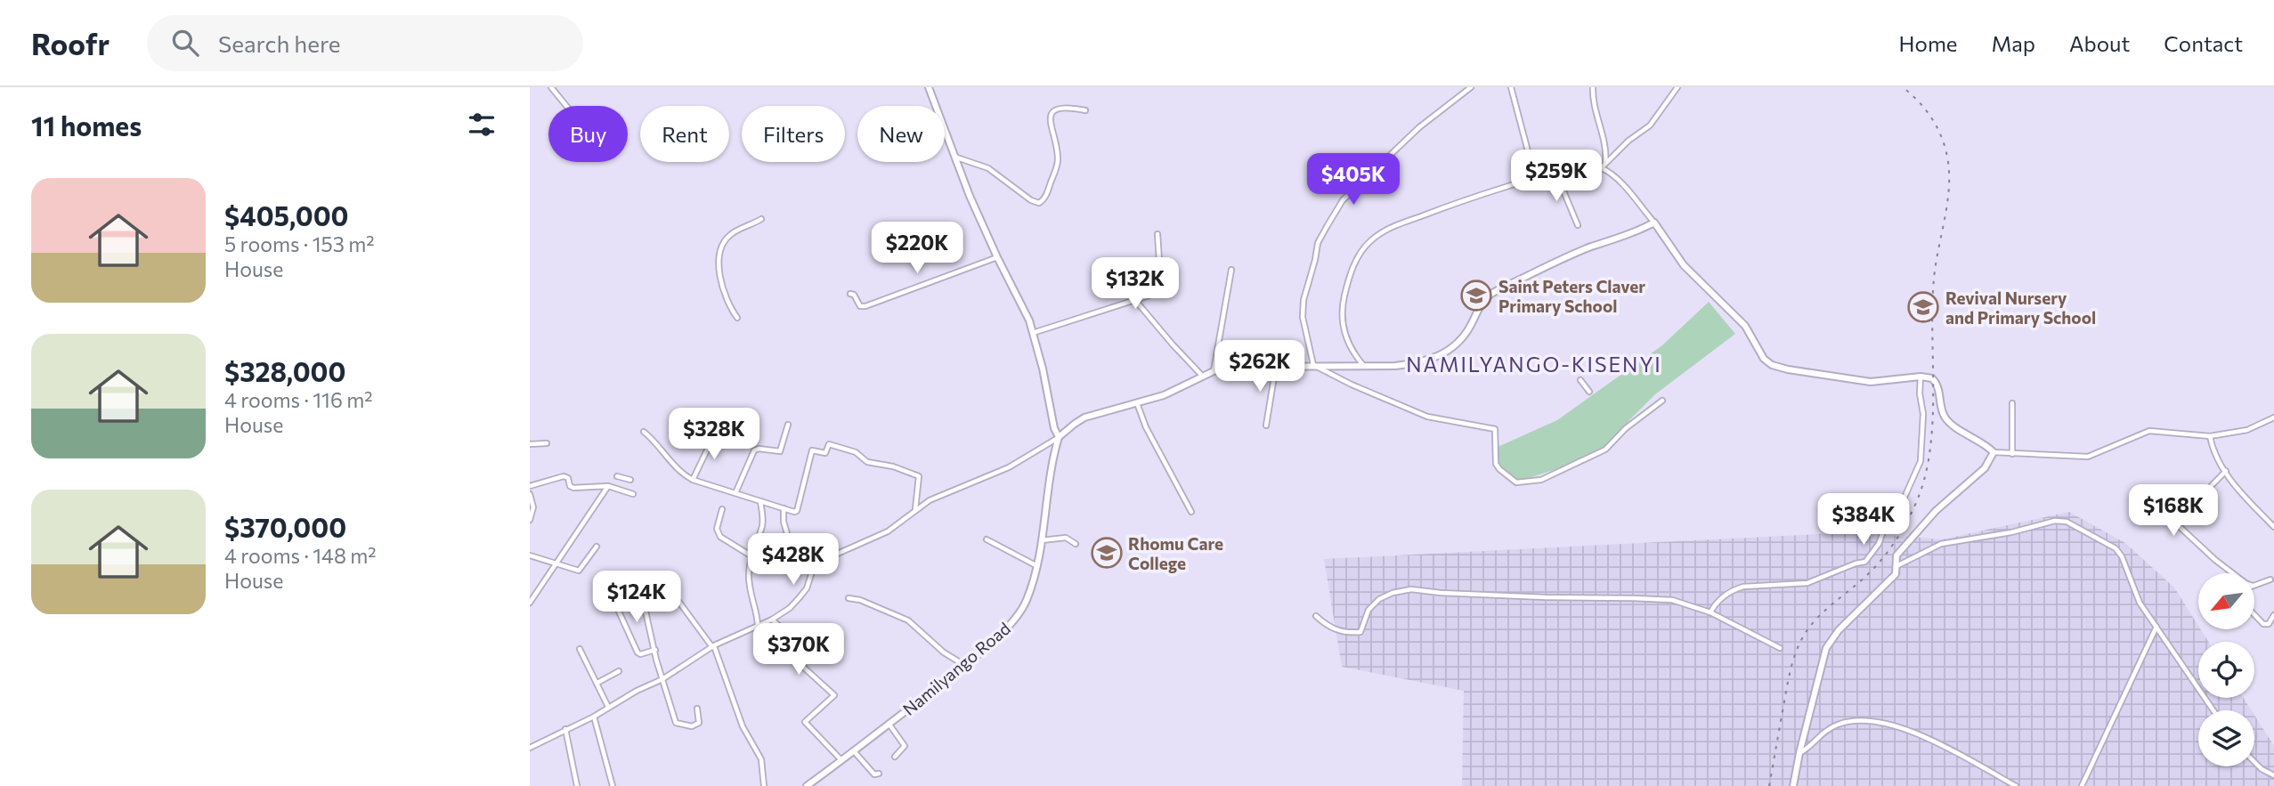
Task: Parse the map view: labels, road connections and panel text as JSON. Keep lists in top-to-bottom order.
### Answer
{
  "streets": {
    "main road": ["Namilyango Road"]
  },
  "districts": ["NAMILYANGO-KISENYI"],
  "places": {
    "school or university": ["Saint Peters Claver Primary School", "Revival Nursery and Primary School", "Rhomu Care College"]
  },
  "north": "bottom left",
  "page": {
    "header": "Roofr",
    "search": "Search here",
    "nav": [
      "Home",
      "Map",
      "About",
      "Contact"
    ],
    "heading": "11 homes",
    "chip": [
      "Buy",
      "Rent",
      "Filters",
      "New"
    ],
    "price": [
      "$259K",
      "$405K",
      "$220K",
      "$132K",
      "$262K",
      "$328K",
      "$168K",
      "$384K",
      "$428K",
      "$124K",
      "$370K"
    ],
    "list": [
      {
        "name": "$405,000",
        "note": "5 rooms · 153 m² · House"
      },
      {
        "name": "$328,000",
        "note": "4 rooms · 116 m² · House"
      },
      {
        "name": "$370,000",
        "note": "4 rooms · 148 m² · House"
      }
    ]
  }
}
